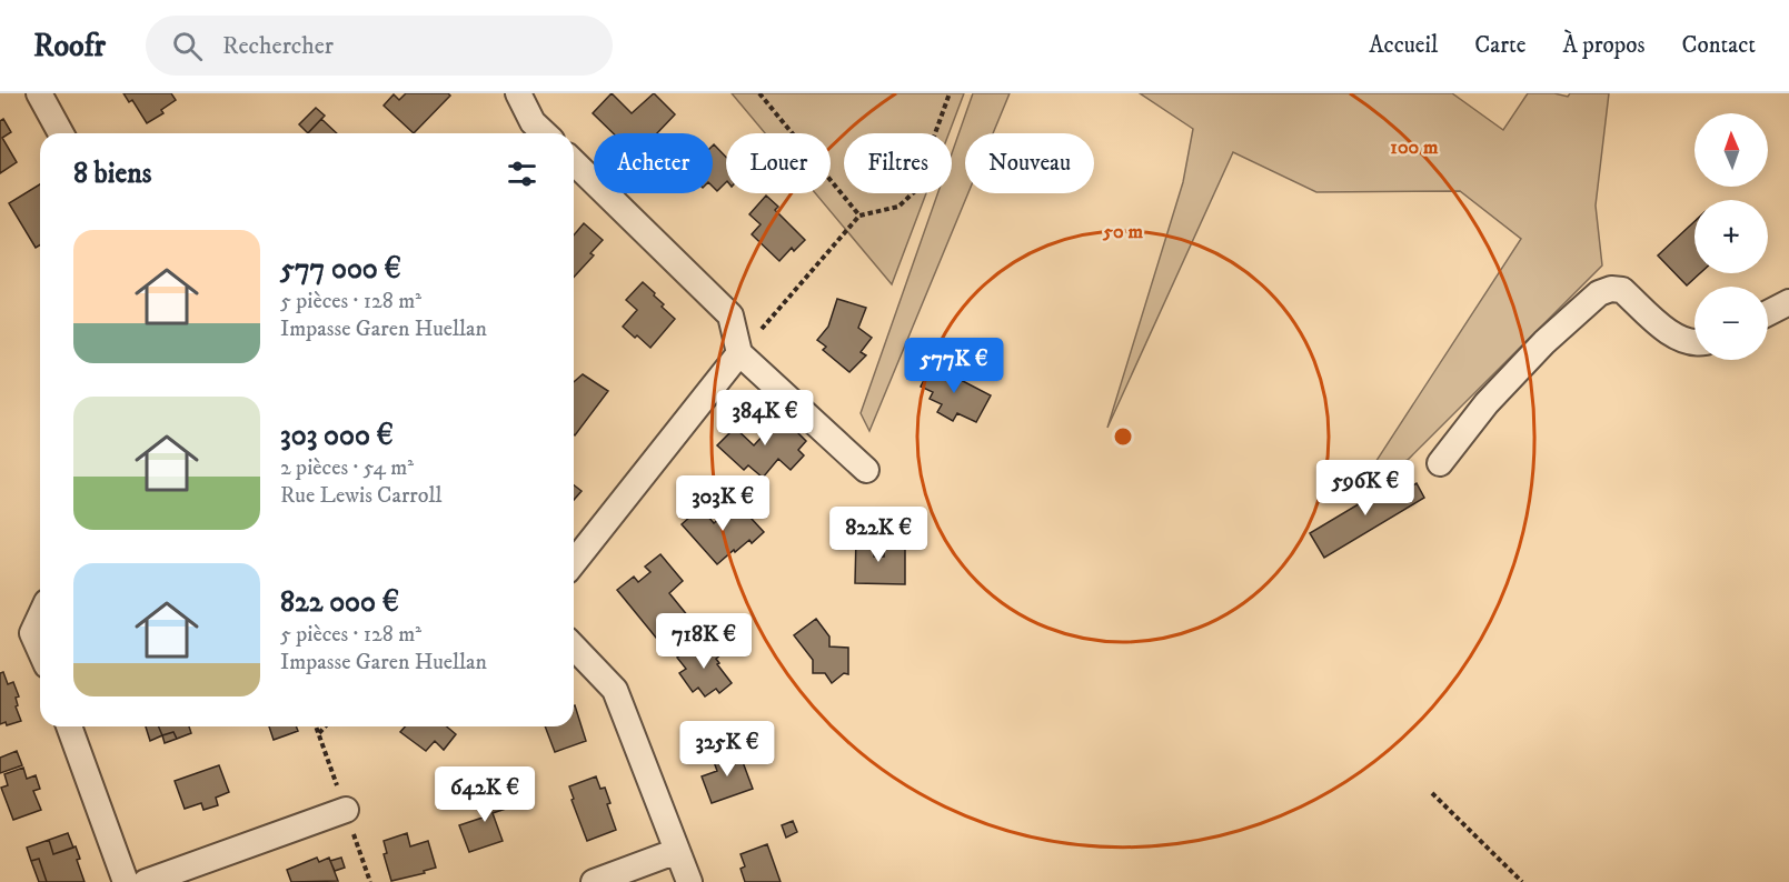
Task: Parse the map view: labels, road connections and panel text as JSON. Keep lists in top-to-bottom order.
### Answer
{
  "north": "top",
  "page": {
    "header": "Roofr",
    "search": "Rechercher",
    "nav": [
      "Accueil",
      "Carte",
      "À propos",
      "Contact"
    ],
    "map_buttons": ["+", "−"],
    "chip": [
      "Acheter",
      "Louer",
      "Filtres",
      "Nouveau"
    ],
    "heading": "8 biens",
    "list": [
      {
        "name": "577 000 €",
        "note": "5 pièces · 128 m² · Impasse Garen Huellan"
      },
      {
        "name": "303 000 €",
        "note": "2 pièces · 54 m² · Rue Lewis Carroll"
      },
      {
        "name": "822 000 €",
        "note": "5 pièces · 128 m² · Impasse Garen Huellan"
      }
    ],
    "price": [
      "577K €",
      "384K €",
      "596K €",
      "303K €",
      "822K €",
      "718K €",
      "325K €",
      "642K €"
    ]
  },
  "rings": ["100 m", "50 m"]
}
